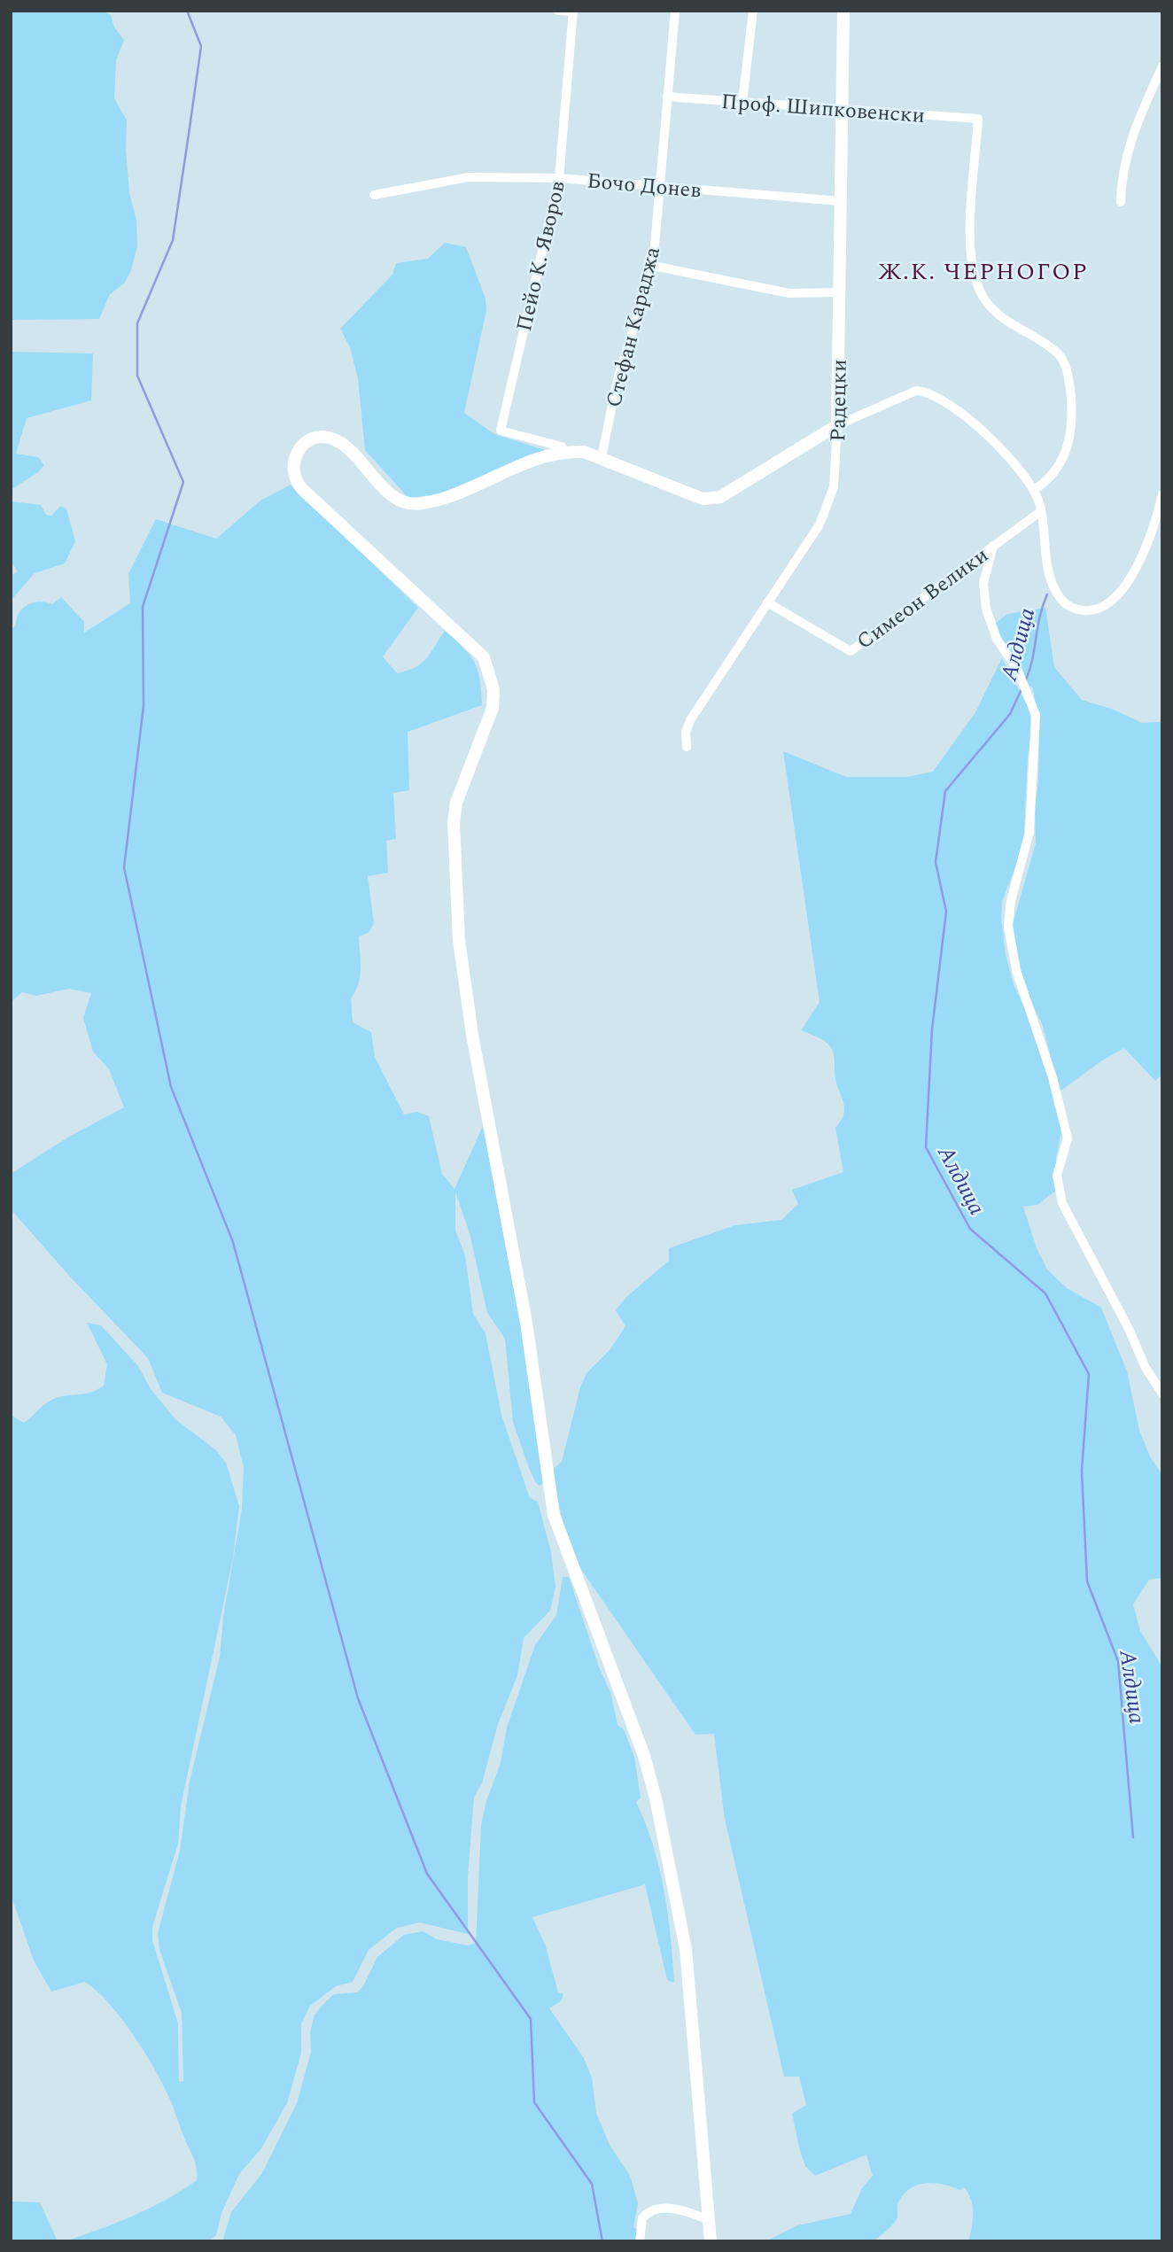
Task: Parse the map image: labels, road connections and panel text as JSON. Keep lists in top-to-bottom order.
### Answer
{
  "streets": {
    "street": [
      "Проф. Шипковенски",
      "Бочо Донев",
      "Пейо К. Яворов",
      "Стефан Караджа",
      "Радецки",
      "Симеон Велики"
    ]
  },
  "crossings": [
    ["Проф. Шипковенски", "Стефан Караджа"],
    ["Проф. Шипковенски", "Радецки"],
    ["Бочо Донев", "Пейо К. Яворов"],
    ["Бочо Донев", "Стефан Караджа"],
    ["Бочо Донев", "Радецки"],
    ["Радецки", "Симеон Велики"]
  ],
  "districts": ["Ж.К. ЧЕРНОГОР"],
  "water": ["Алдица"]
}
